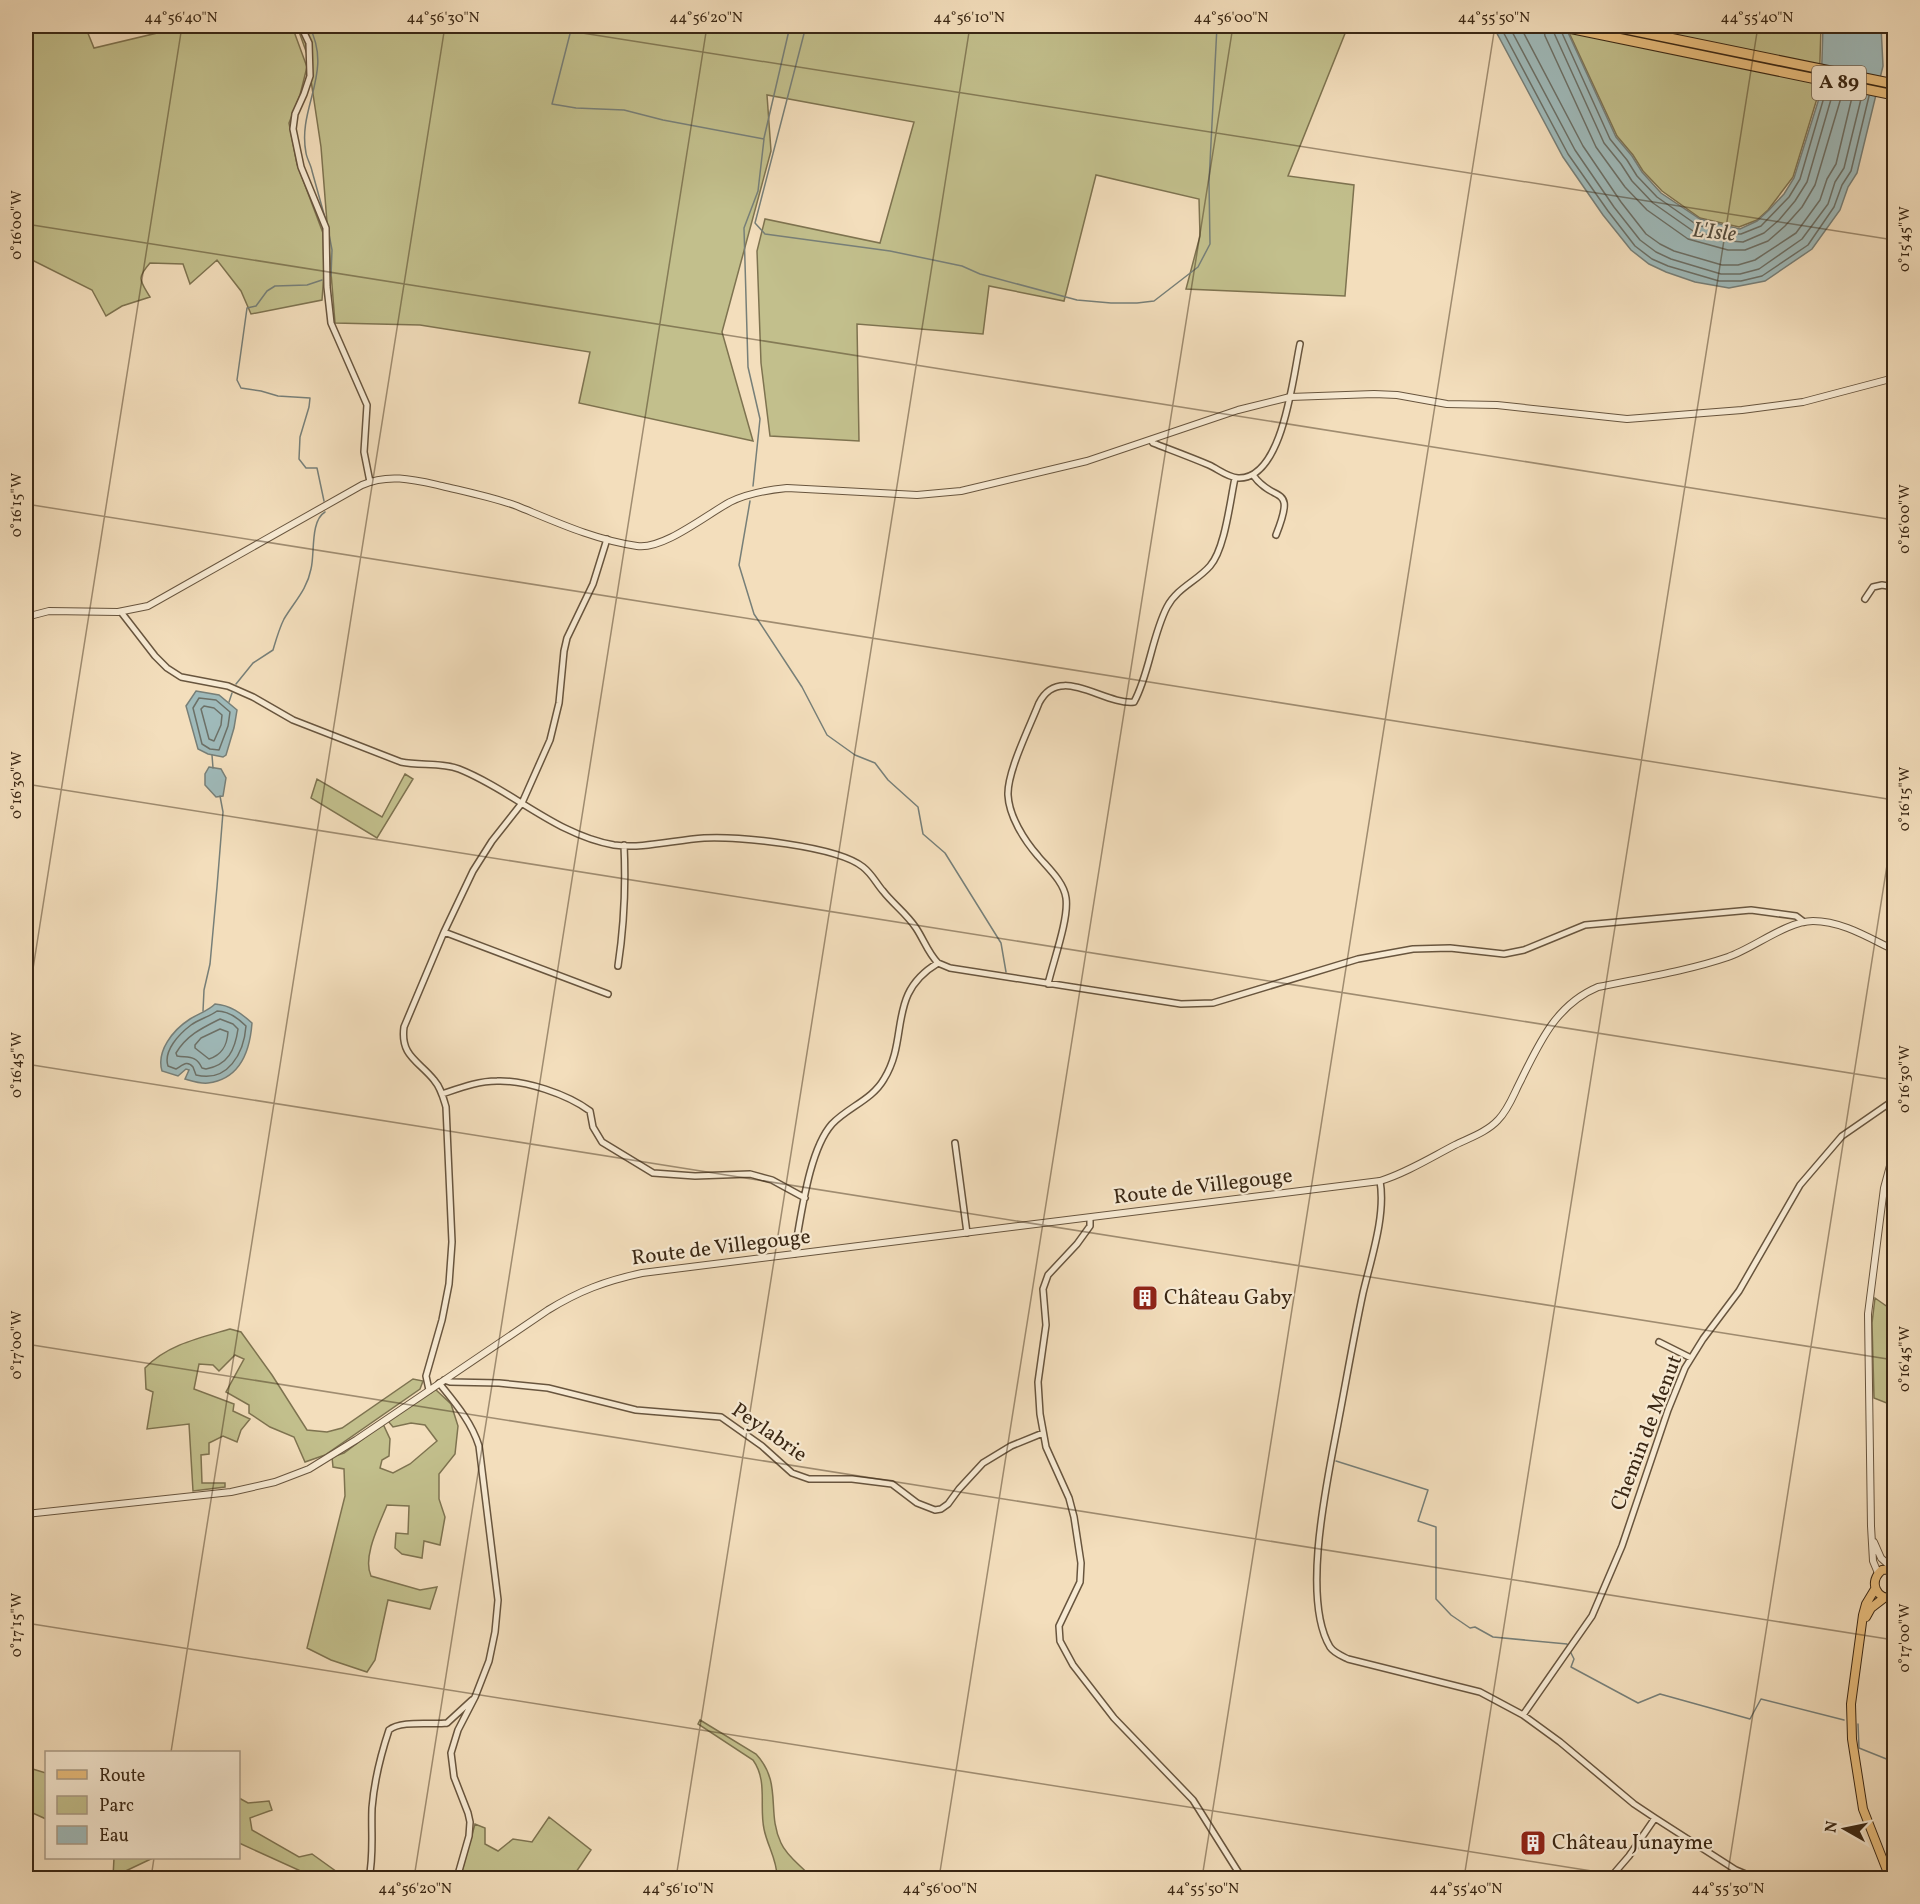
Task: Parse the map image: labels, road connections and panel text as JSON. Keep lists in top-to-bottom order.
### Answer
{
  "streets": {
    "highway": ["A 89"],
    "street": ["Route de Villegouge", "Peylabrie", "Chemin de Menut"]
  },
  "crossings": [
    ["Route de Villegouge", "Peylabrie"]
  ],
  "water": ["L'Isle"],
  "places": {
    "building": ["Château Gaby", "Château Junayme"]
  },
  "legend": ["Route", "Parc", "Eau"],
  "north": "left",
  "coordinates": [
    "44°56'40\"N",
    "44°56'30\"N",
    "44°56'20\"N",
    "44°56'10\"N",
    "44°56'00\"N",
    "44°55'50\"N",
    "44°55'40\"N",
    "0°16'00\"W",
    "0°15'45\"W",
    "0°16'15\"W",
    "0°16'30\"W",
    "0°16'45\"W",
    "0°17'00\"W",
    "0°17'15\"W",
    "44°55'30\"N"
  ]
}
